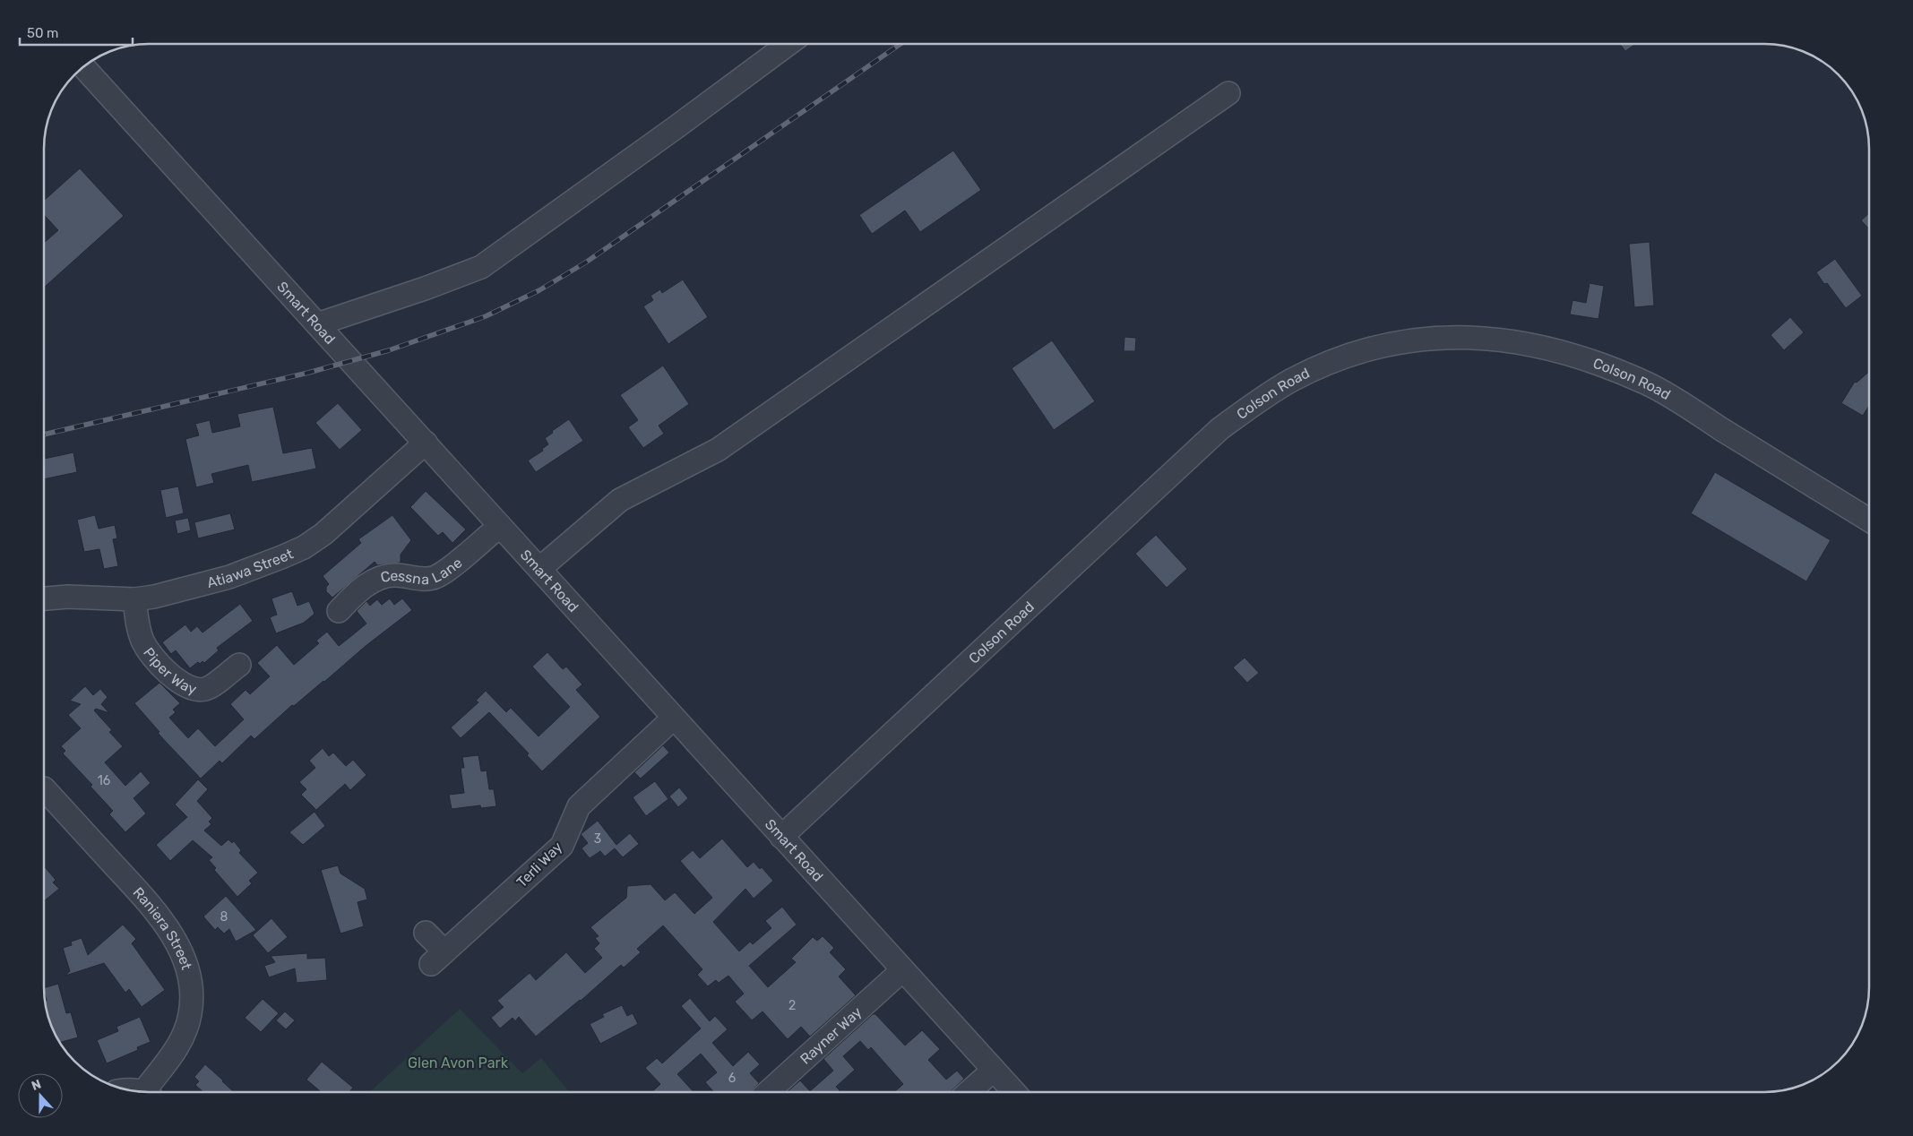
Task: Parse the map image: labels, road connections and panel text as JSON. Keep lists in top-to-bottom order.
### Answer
{
  "streets": {
    "street": [
      "Smart Road",
      "Colson Road",
      "Atiawa Street",
      "Cessna Lane",
      "Piper Way",
      "Terli Way",
      "Raniera Street",
      "Rayner Way"
    ]
  },
  "crossings": [
    ["Smart Road", "Colson Road"],
    ["Smart Road", "Atiawa Street"],
    ["Smart Road", "Cessna Lane"],
    ["Smart Road", "Terli Way"],
    ["Smart Road", "Rayner Way"],
    ["Atiawa Street", "Piper Way"]
  ],
  "parks": ["Glen Avon Park"],
  "house_numbers": [
    "16",
    "3",
    "8",
    "2",
    "6"
  ],
  "scale_bar": "50 m",
  "north": "top"
}
